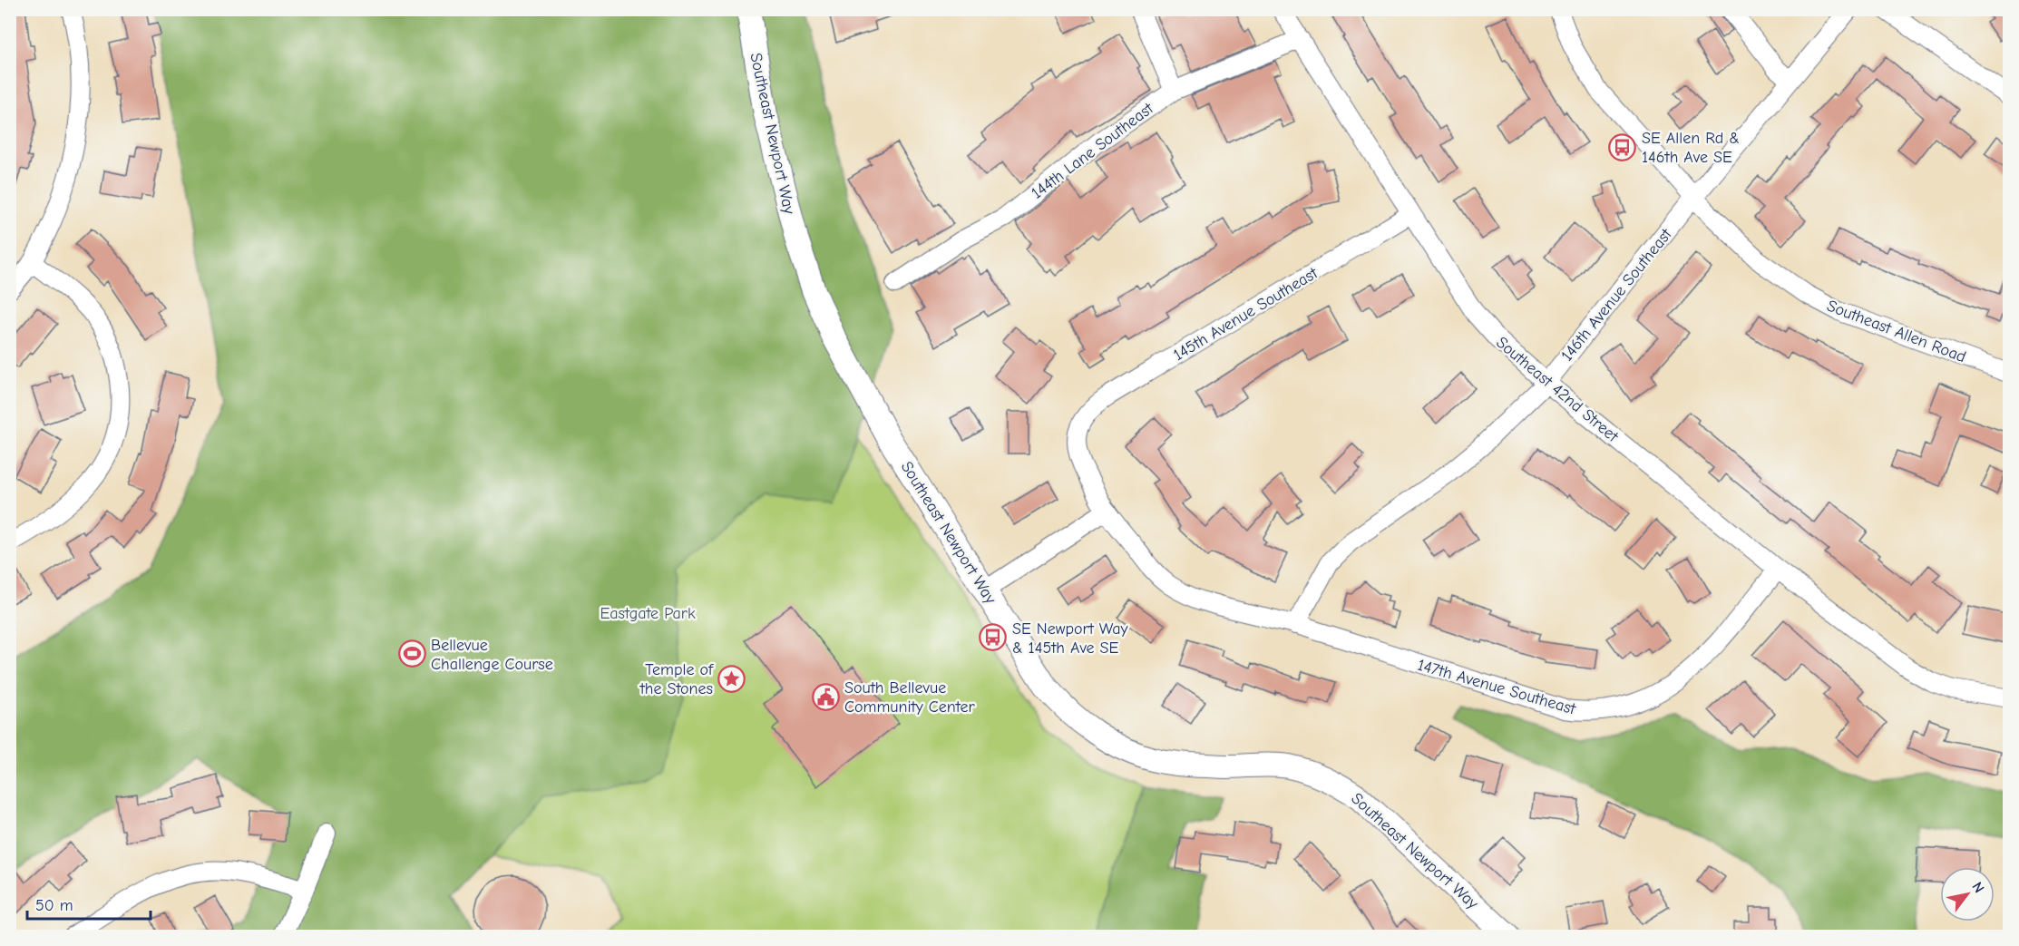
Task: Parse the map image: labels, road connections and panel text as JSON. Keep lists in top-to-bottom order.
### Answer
{
  "streets": {
    "main road": ["Southeast Newport Way"],
    "street": [
      "144th Lane Southeast",
      "146th Avenue Southeast",
      "145th Avenue Southeast",
      "Southeast Allen Road",
      "Southeast 42nd Street",
      "147th Avenue Southeast"
    ]
  },
  "crossings": [
    ["144th Lane Southeast", "Southeast 42nd Street"],
    ["146th Avenue Southeast", "Southeast Allen Road"],
    ["146th Avenue Southeast", "Southeast 42nd Street"],
    ["146th Avenue Southeast", "147th Avenue Southeast"],
    ["145th Avenue Southeast", "Southeast 42nd Street"],
    ["145th Avenue Southeast", "147th Avenue Southeast"],
    ["Southeast 42nd Street", "147th Avenue Southeast"]
  ],
  "parks": ["Eastgate Park"],
  "places": {
    "bus stop": ["SE Allen Rd & 146th Ave SE", "SE Newport Way & 145th Ave SE"],
    "sports": ["Bellevue Challenge Course"],
    "place": ["Temple of the Stones"],
    "public building": ["South Bellevue Community Center"]
  },
  "scale_bar": "50 m",
  "north": "top right"
}
